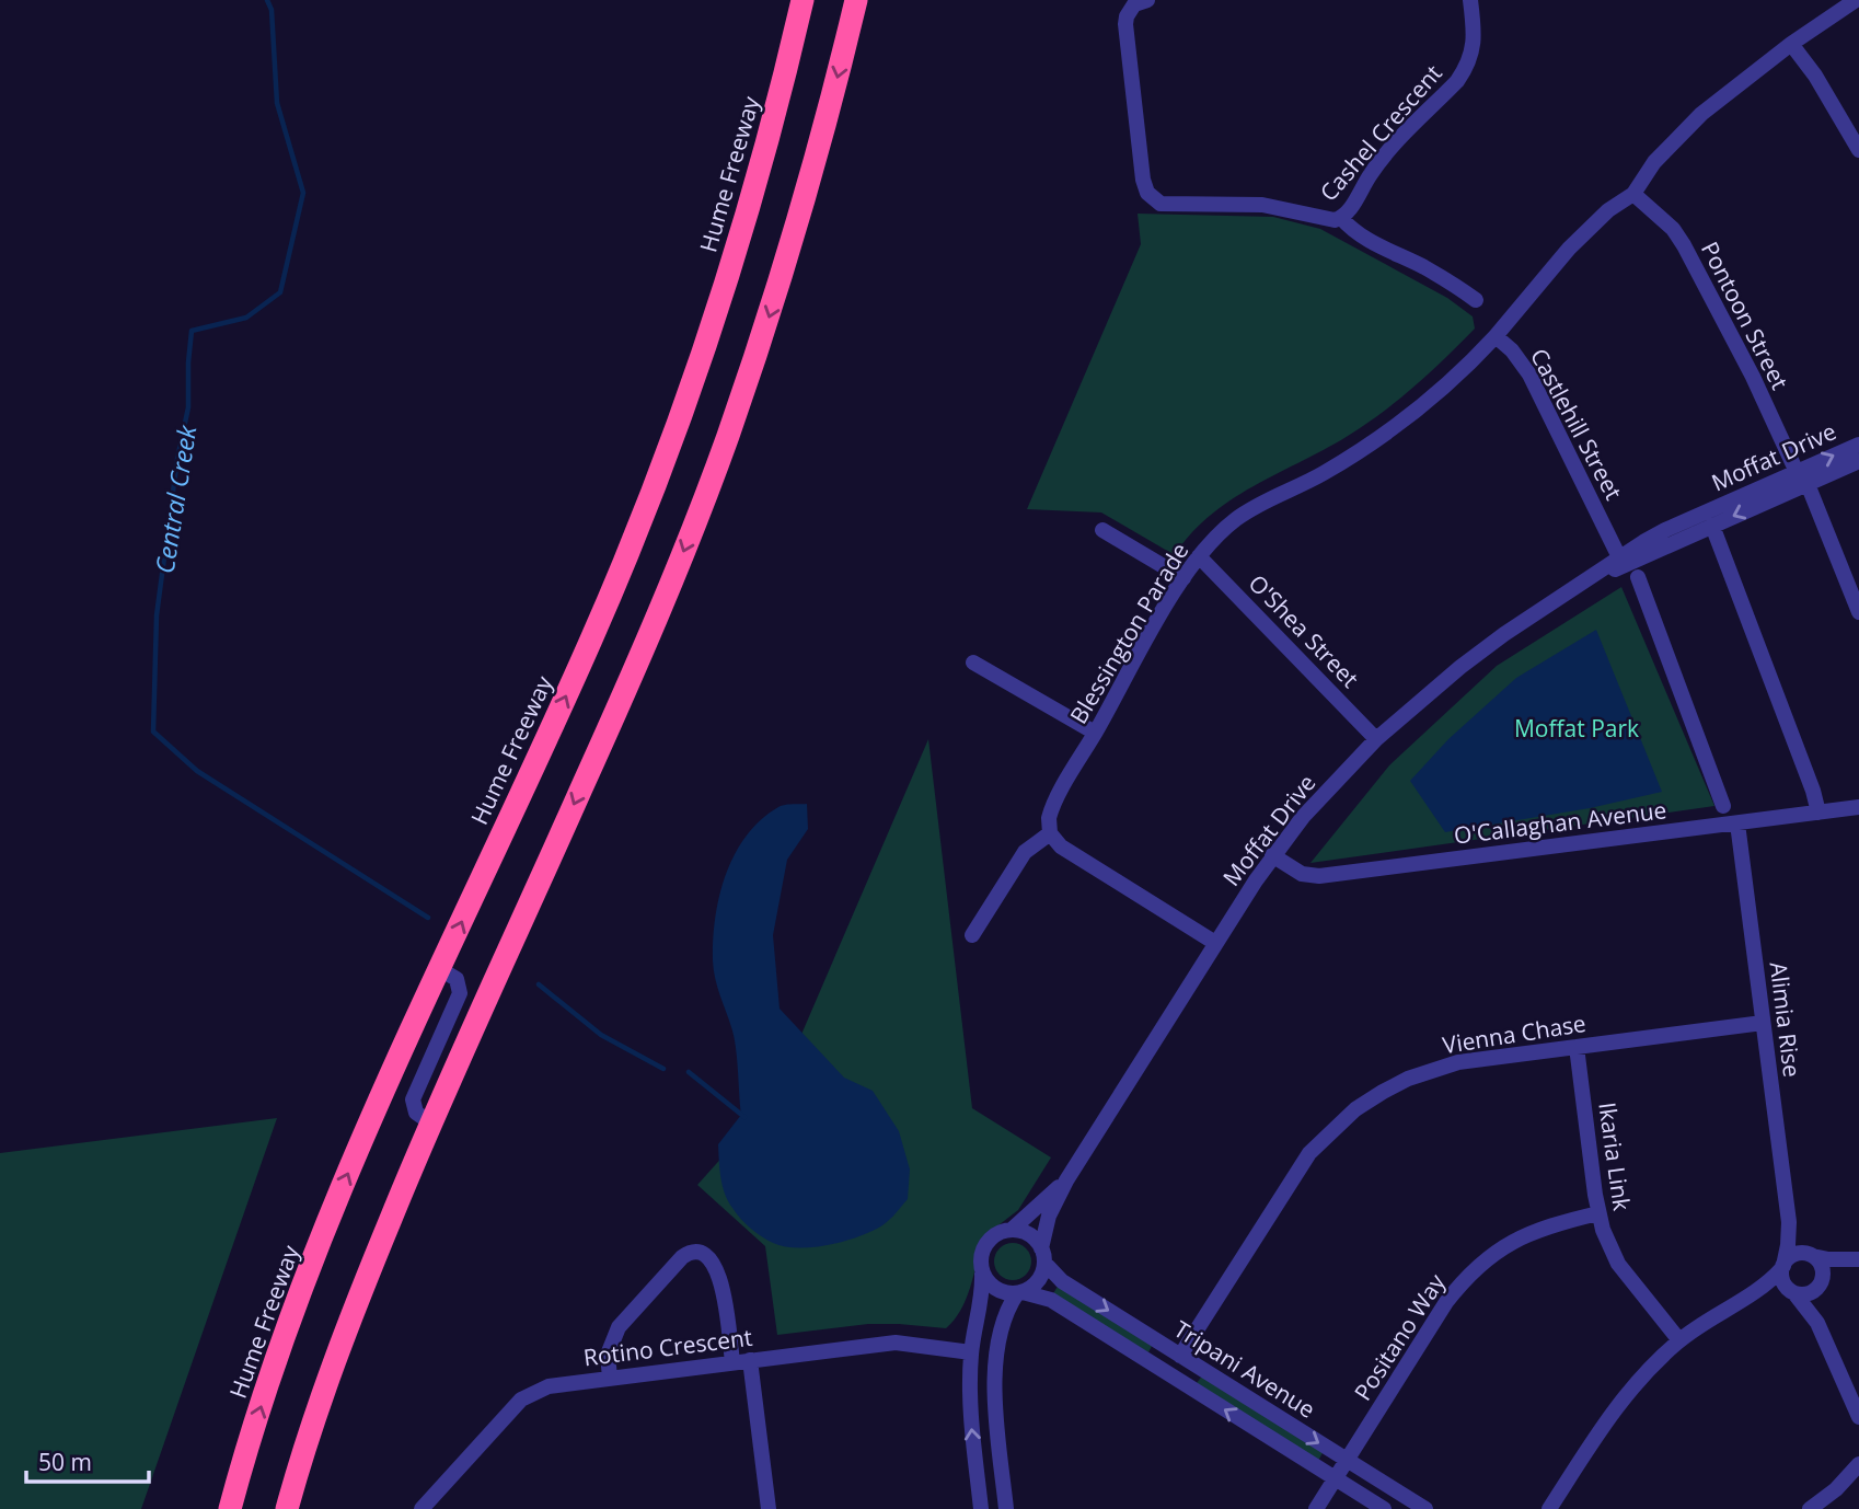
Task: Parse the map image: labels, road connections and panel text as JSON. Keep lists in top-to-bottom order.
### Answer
{
  "streets": {
    "highway": ["Hume Freeway"],
    "street": [
      "Cashel Crescent",
      "Pontoon Street",
      "Castlehill Street",
      "Moffat Drive",
      "O'Shea Street",
      "Blessington Parade",
      "O'Callaghan Avenue",
      "Alimia Rise",
      "Vienna Chase",
      "Ikaria Link",
      "Positano Way",
      "Rotino Crescent",
      "Tripani Avenue"
    ]
  },
  "crossings": [
    ["Pontoon Street", "Moffat Drive"],
    ["Castlehill Street", "Moffat Drive"],
    ["Castlehill Street", "Blessington Parade"],
    ["Moffat Drive", "O'Shea Street"],
    ["Moffat Drive", "O'Callaghan Avenue"],
    ["Moffat Drive", "Tripani Avenue"],
    ["O'Shea Street", "Blessington Parade"],
    ["O'Callaghan Avenue", "Alimia Rise"],
    ["Alimia Rise", "Vienna Chase"],
    ["Vienna Chase", "Ikaria Link"],
    ["Vienna Chase", "Tripani Avenue"],
    ["Ikaria Link", "Positano Way"],
    ["Positano Way", "Tripani Avenue"]
  ],
  "water": ["Central Creek"],
  "parks": ["Moffat Park"],
  "scale_bar": "50 m"
}
